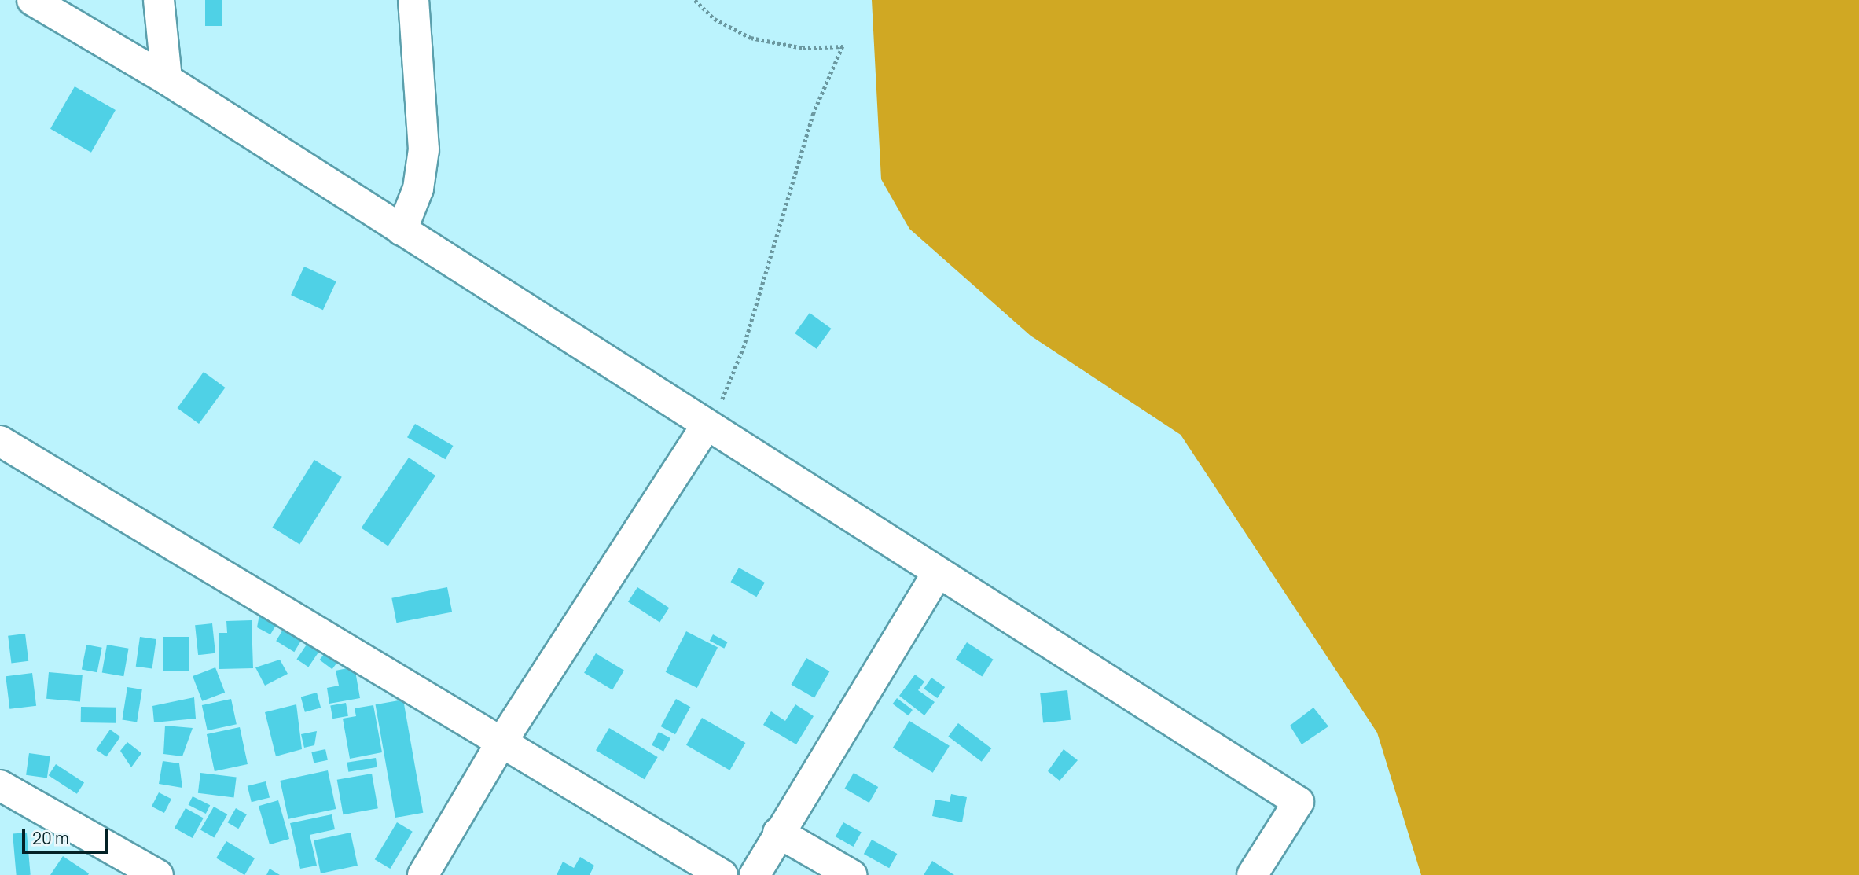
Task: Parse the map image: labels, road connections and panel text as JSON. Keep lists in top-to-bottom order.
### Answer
{
  "scale_bar": "20 m"
}
